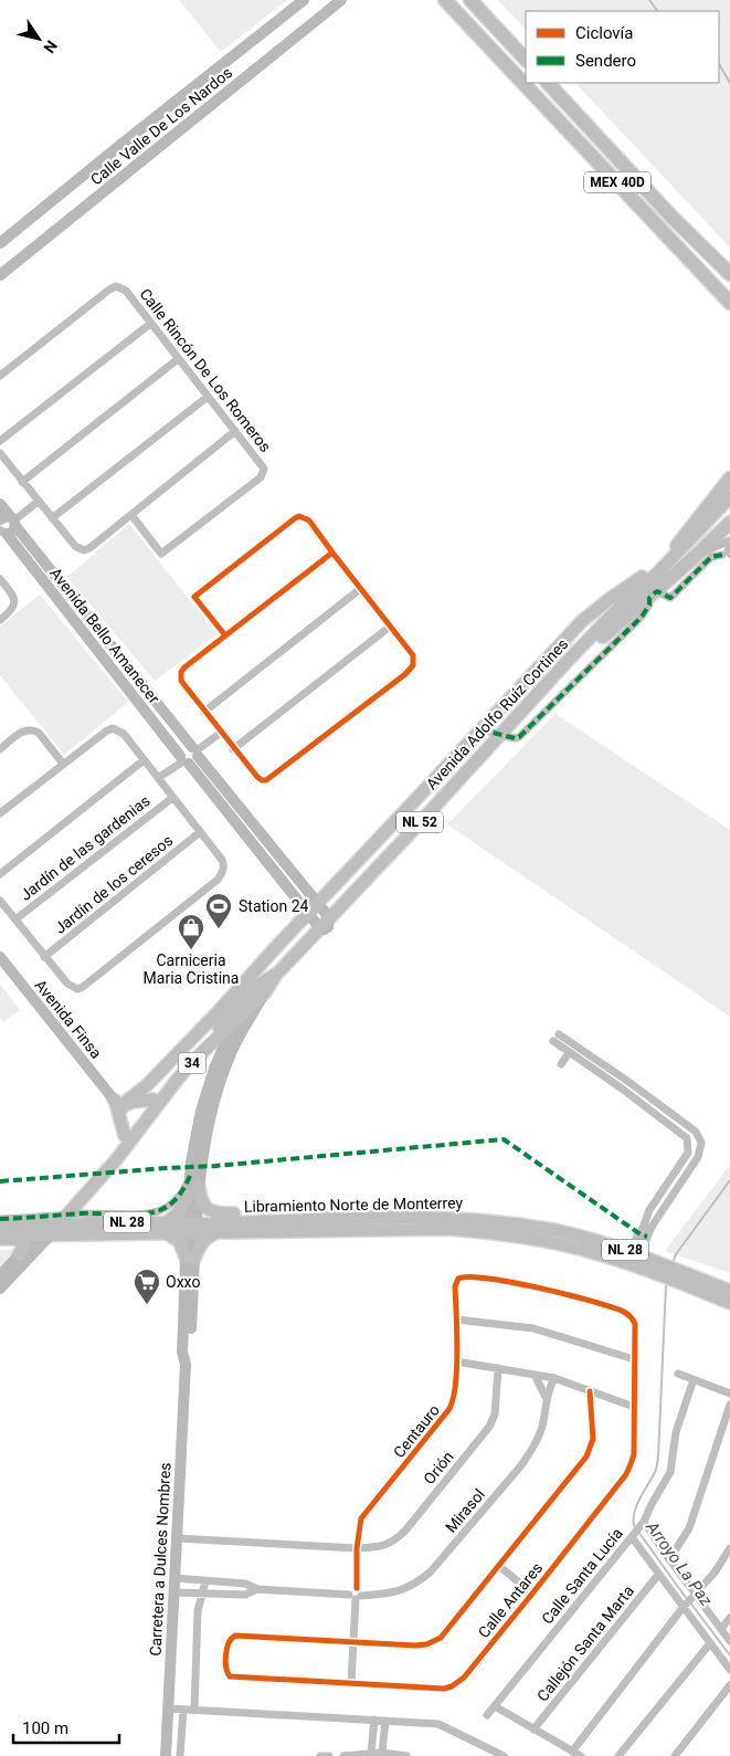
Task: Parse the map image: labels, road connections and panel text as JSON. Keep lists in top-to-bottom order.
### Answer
{
  "streets": {
    "highway": ["MEX 40D"],
    "main road": [
      "Avenida Adolfo Ruíz Cortines",
      "NL 52",
      "34",
      "Libramiento Norte de Monterrey",
      "NL 28"
    ],
    "street": [
      "Calle Valle De Los Nardos",
      "Calle Rincón De Los Romeros",
      "Avenida Bello Amanecer",
      "Jardín de las gardenias",
      "Jardín de los ceresos",
      "Avenida Finsa",
      "Centauro",
      "Orión",
      "Mirasol",
      "Carretera a Dulces Nombres",
      "Calle Santa Lucía",
      "Calle Antares",
      "Callejón Santa Marta"
    ]
  },
  "crossings": [
    ["Avenida Bello Amanecer", "Avenida Adolfo Ruíz Cortines"],
    ["Avenida Adolfo Ruíz Cortines", "Libramiento Norte de Monterrey"],
    ["Avenida Adolfo Ruíz Cortines", "Carretera a Dulces Nombres"],
    ["Libramiento Norte de Monterrey", "Carretera a Dulces Nombres"],
    ["Centauro", "Orión"],
    ["Centauro", "Mirasol"],
    ["Centauro", "Calle Antares"],
    ["Orión", "Carretera a Dulces Nombres"],
    ["Mirasol", "Carretera a Dulces Nombres"]
  ],
  "water": ["Arroyo La Paz"],
  "places": {
    "sports": ["Station 24"],
    "shop": ["Carniceria Maria Cristina"],
    "supermarket": ["Oxxo"]
  },
  "legend": ["Ciclovía", "Sendero"],
  "scale_bar": "100 m",
  "north": "bottom right"
}
